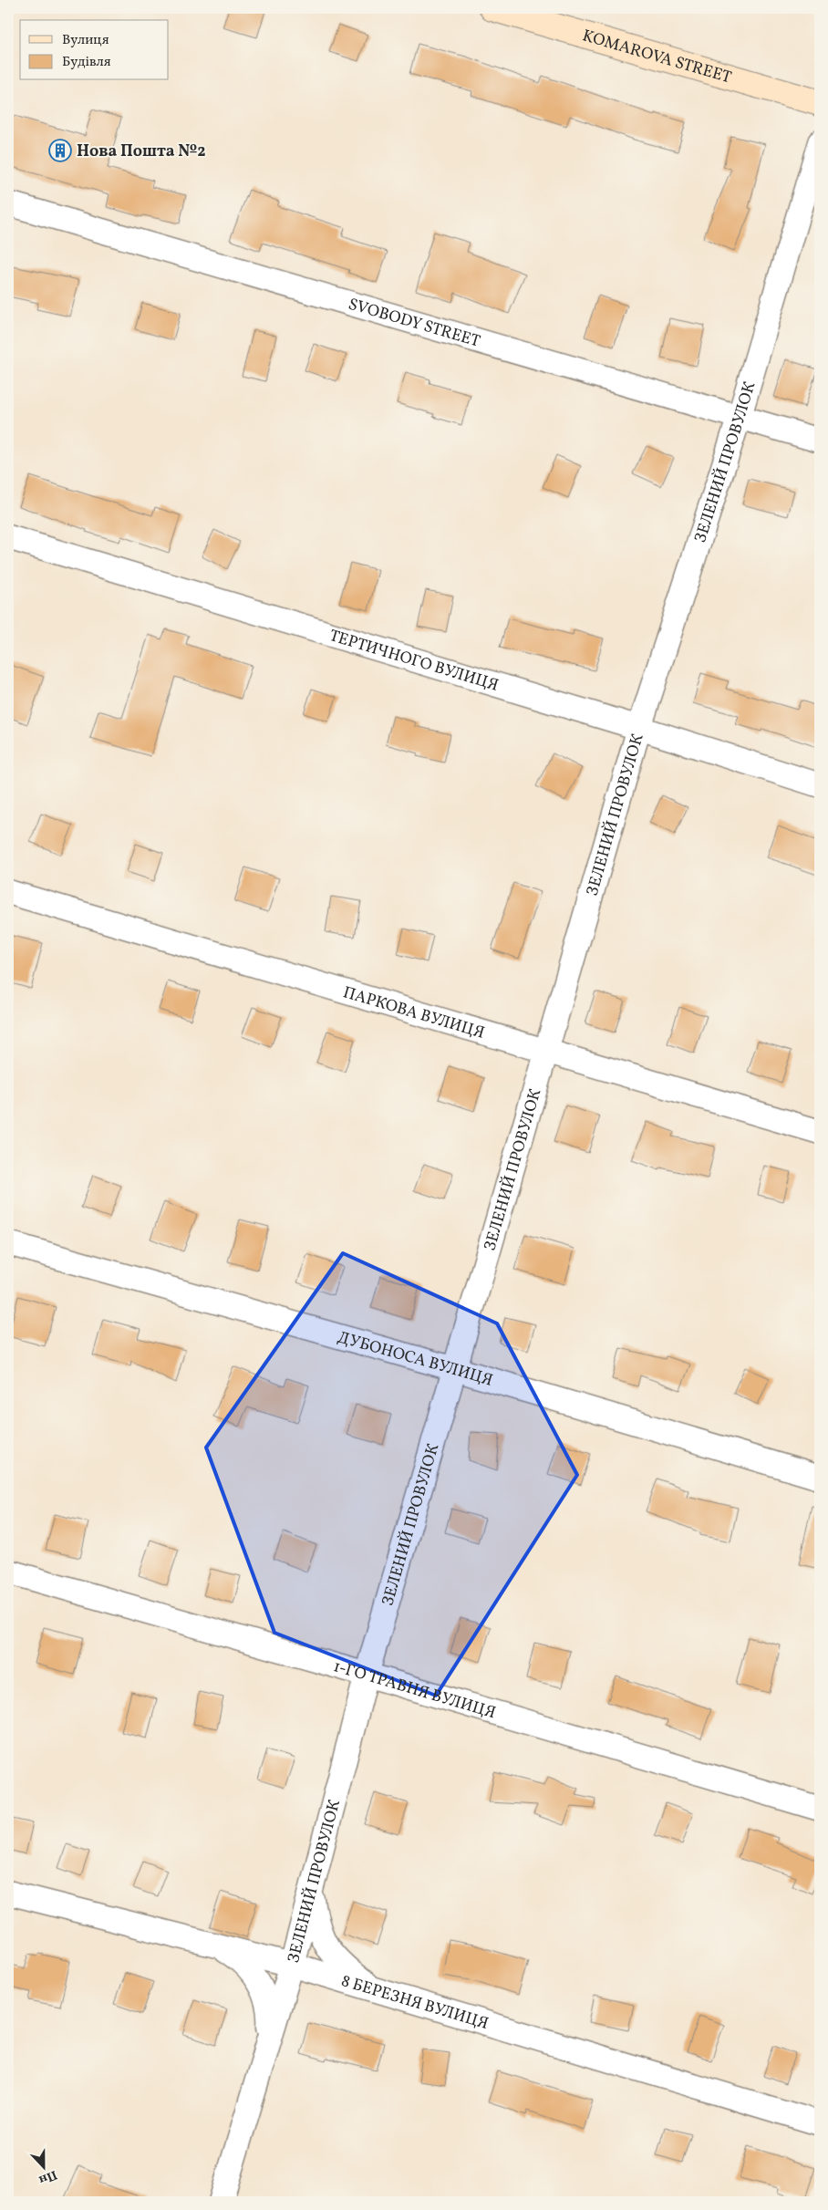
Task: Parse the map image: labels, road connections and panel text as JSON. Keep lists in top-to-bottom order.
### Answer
{
  "streets": {
    "main road": ["KOMAROVA STREET"],
    "street": [
      "SVOBODY STREET",
      "ЗЕЛЕНИЙ ПРОВУЛОК",
      "ТЕРТИЧНОГО ВУЛИЦЯ",
      "ПАРКОВА ВУЛИЦЯ",
      "ДУБОНОСА ВУЛИЦЯ",
      "1-ГО ТРАВНЯ ВУЛИЦЯ",
      "8 БЕРЕЗНЯ ВУЛИЦЯ"
    ]
  },
  "crossings": [
    ["SVOBODY STREET", "ЗЕЛЕНИЙ ПРОВУЛОК"],
    ["ЗЕЛЕНИЙ ПРОВУЛОК", "ТЕРТИЧНОГО ВУЛИЦЯ"],
    ["ЗЕЛЕНИЙ ПРОВУЛОК", "ПАРКОВА ВУЛИЦЯ"],
    ["ЗЕЛЕНИЙ ПРОВУЛОК", "ДУБОНОСА ВУЛИЦЯ"],
    ["ЗЕЛЕНИЙ ПРОВУЛОК", "1-ГО ТРАВНЯ ВУЛИЦЯ"],
    ["ЗЕЛЕНИЙ ПРОВУЛОК", "8 БЕРЕЗНЯ ВУЛИЦЯ"]
  ],
  "places": {
    "building": ["Нова Пошта №2"]
  },
  "legend": ["Вулиця", "Будівля"],
  "north": "bottom"
}
